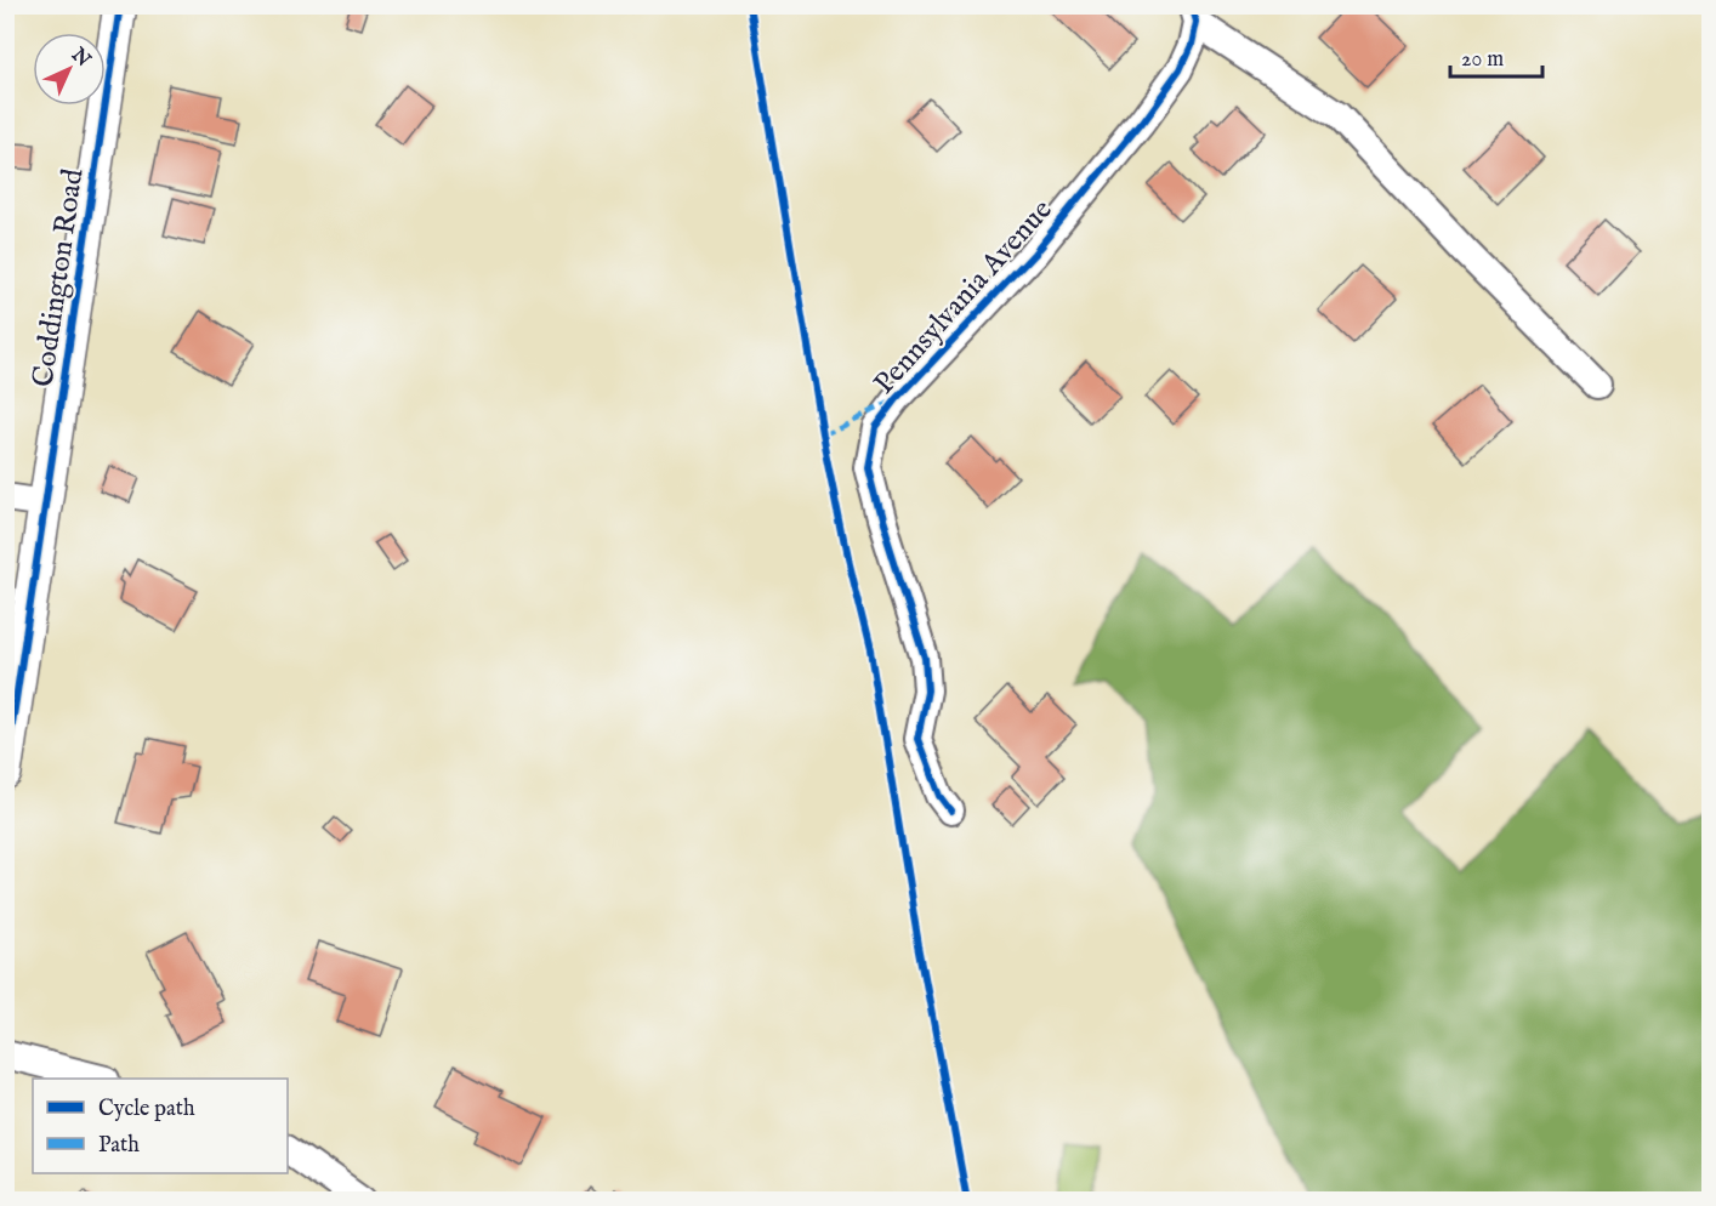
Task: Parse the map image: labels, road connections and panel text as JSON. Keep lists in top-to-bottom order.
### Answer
{
  "streets": {
    "street": ["Coddington Road", "Pennsylvania Avenue"]
  },
  "legend": ["Cycle path", "Path"],
  "scale_bar": "20 m",
  "north": "top right"
}
